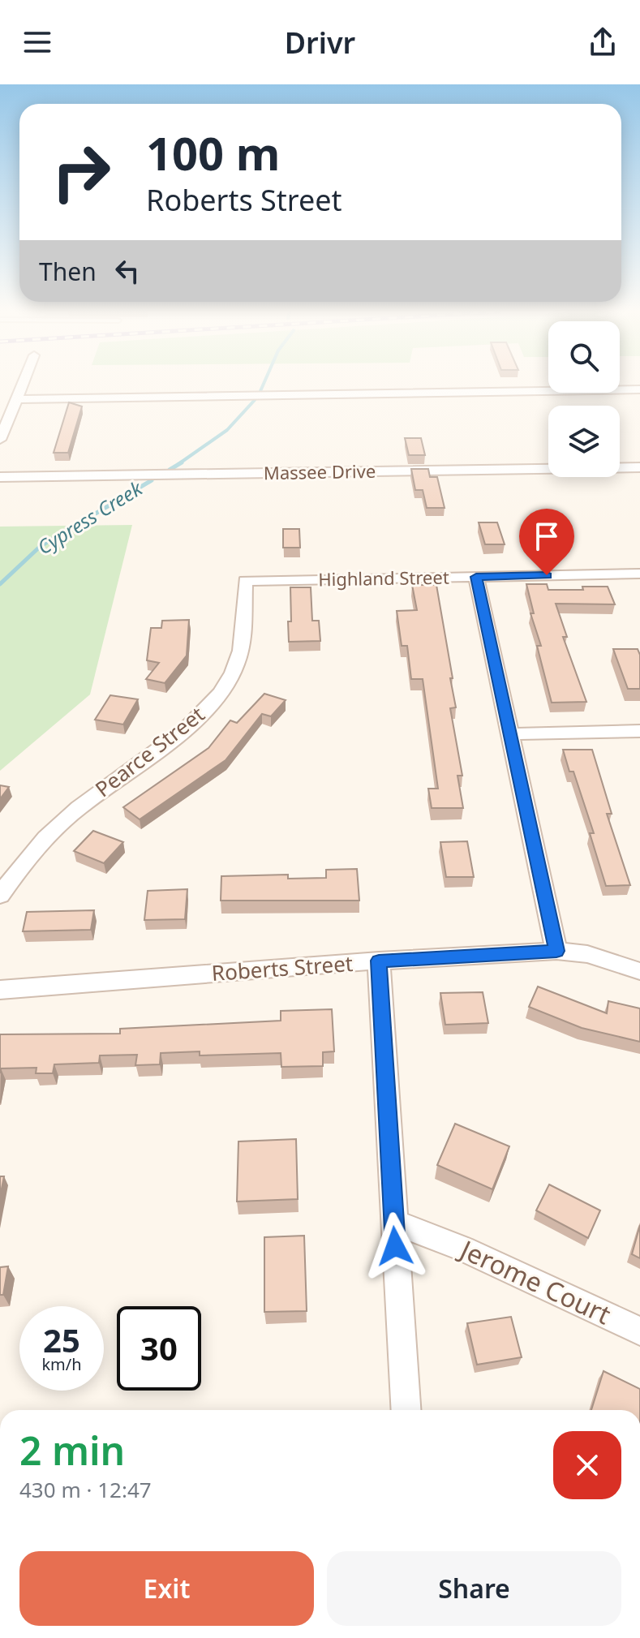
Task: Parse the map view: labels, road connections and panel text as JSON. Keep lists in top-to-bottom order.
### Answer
{
  "streets": {
    "street": [
      "Massee Drive",
      "Highland Street",
      "Pearce Street",
      "Roberts Street",
      "Jerome Court"
    ]
  },
  "crossings": [
    ["Highland Street", "Pearce Street"]
  ],
  "water": ["Cypress Creek"],
  "page": {
    "header": "Drivr",
    "turn": ["100 m", "Roberts Street"],
    "then": "Then",
    "speed": "25 km/h",
    "limit": "30",
    "heading": ["2 min", "430 m · 12:47"],
    "buttons": ["Exit", "Share"]
  }
}
